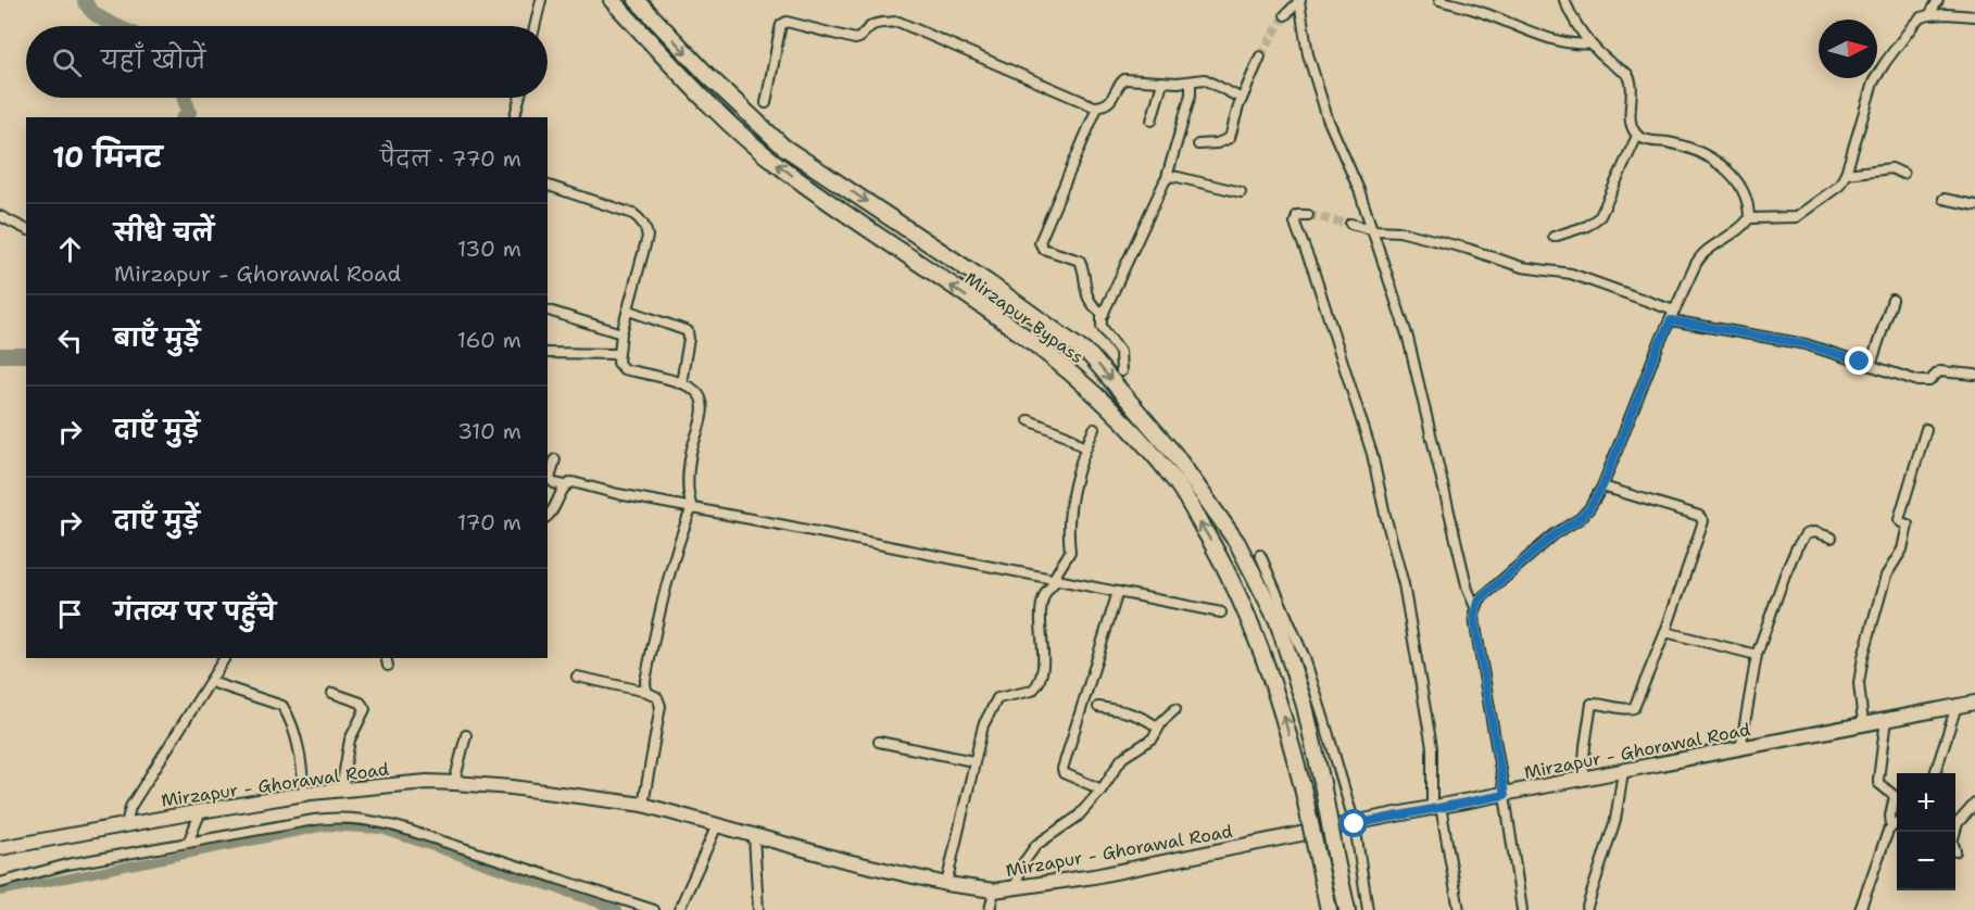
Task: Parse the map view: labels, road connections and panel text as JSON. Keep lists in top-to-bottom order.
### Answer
{
  "streets": {
    "highway": ["Mirzapur Bypass"],
    "main road": ["Mirzapur - Ghorawal Road"]
  },
  "north": "right",
  "page": {
    "search": "यहाँ खोजें",
    "heading": ["10 मिनट", "पैदल · 770 m"],
    "list": [
      ["सीधे चलें", "Mirzapur - Ghorawal Road", "130 m"],
      ["बाएँ मुड़ें", "160 m"],
      ["दाएँ मुड़ें", "310 m"],
      ["दाएँ मुड़ें", "170 m"],
      "गंतव्य पर पहुँचे"
    ],
    "map_buttons": ["+", "−"]
  }
}
